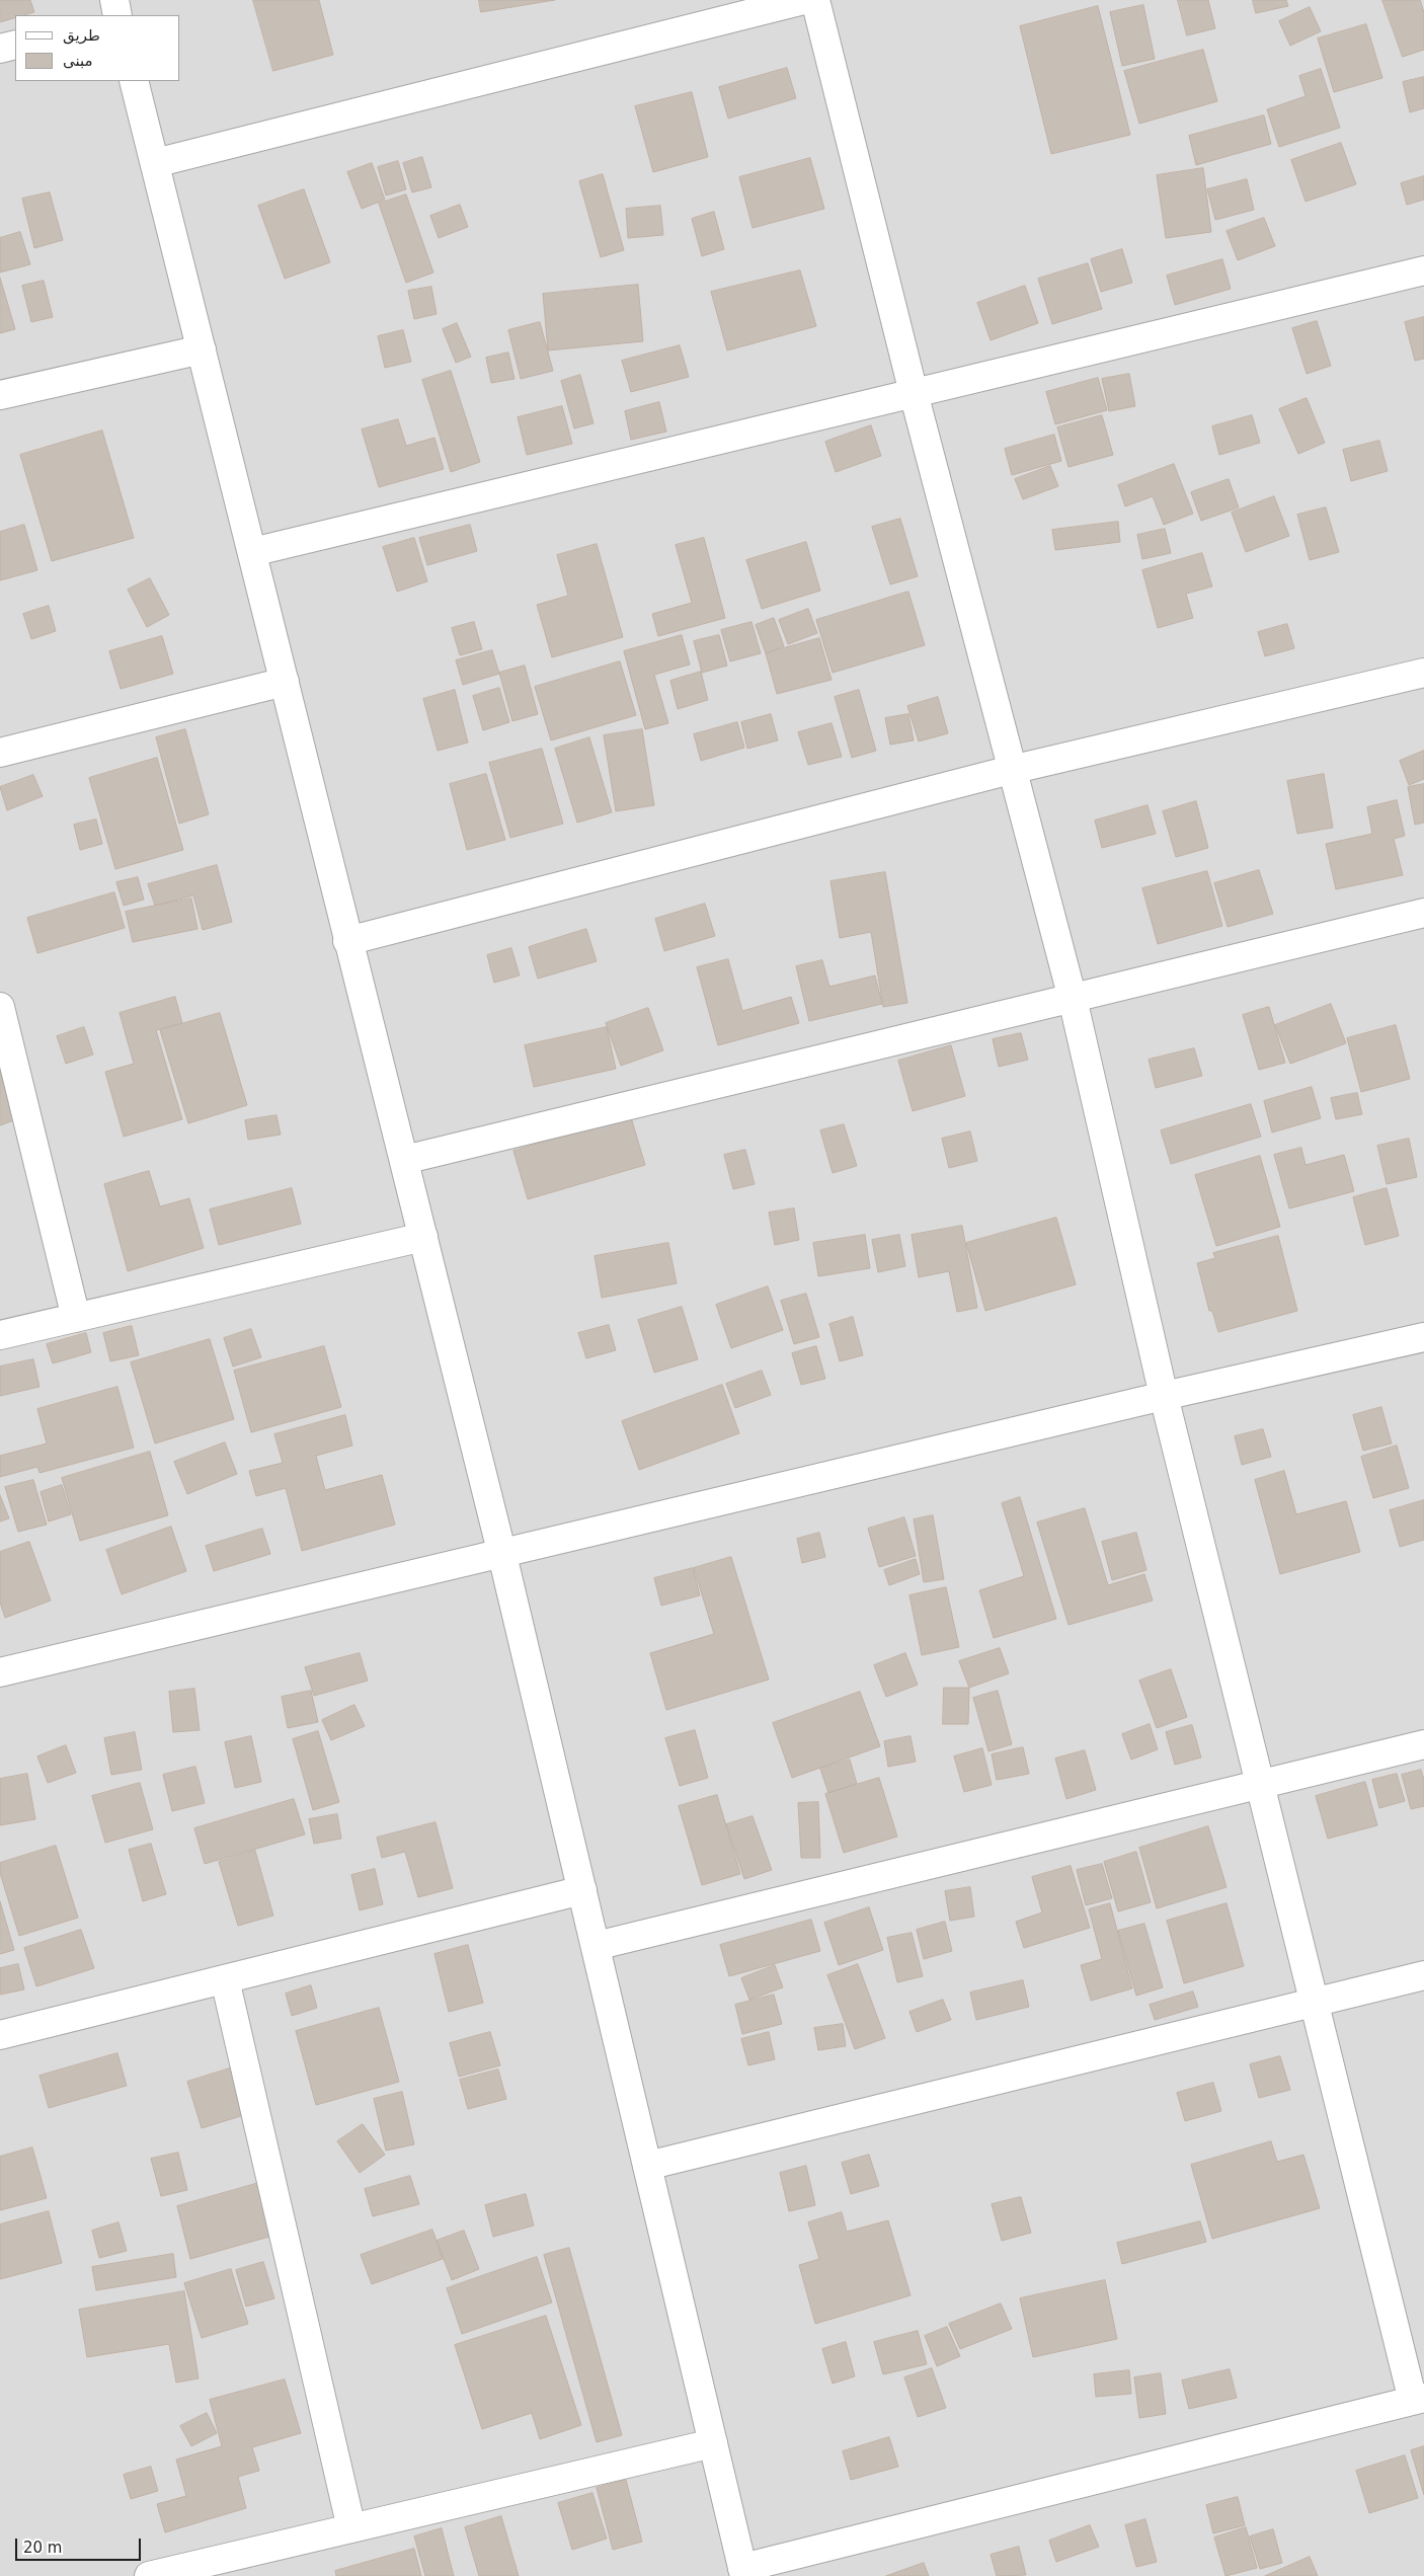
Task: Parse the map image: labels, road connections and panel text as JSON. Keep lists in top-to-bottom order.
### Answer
{
  "legend": ["طريق", "مبنى"],
  "scale_bar": "20 m"
}
